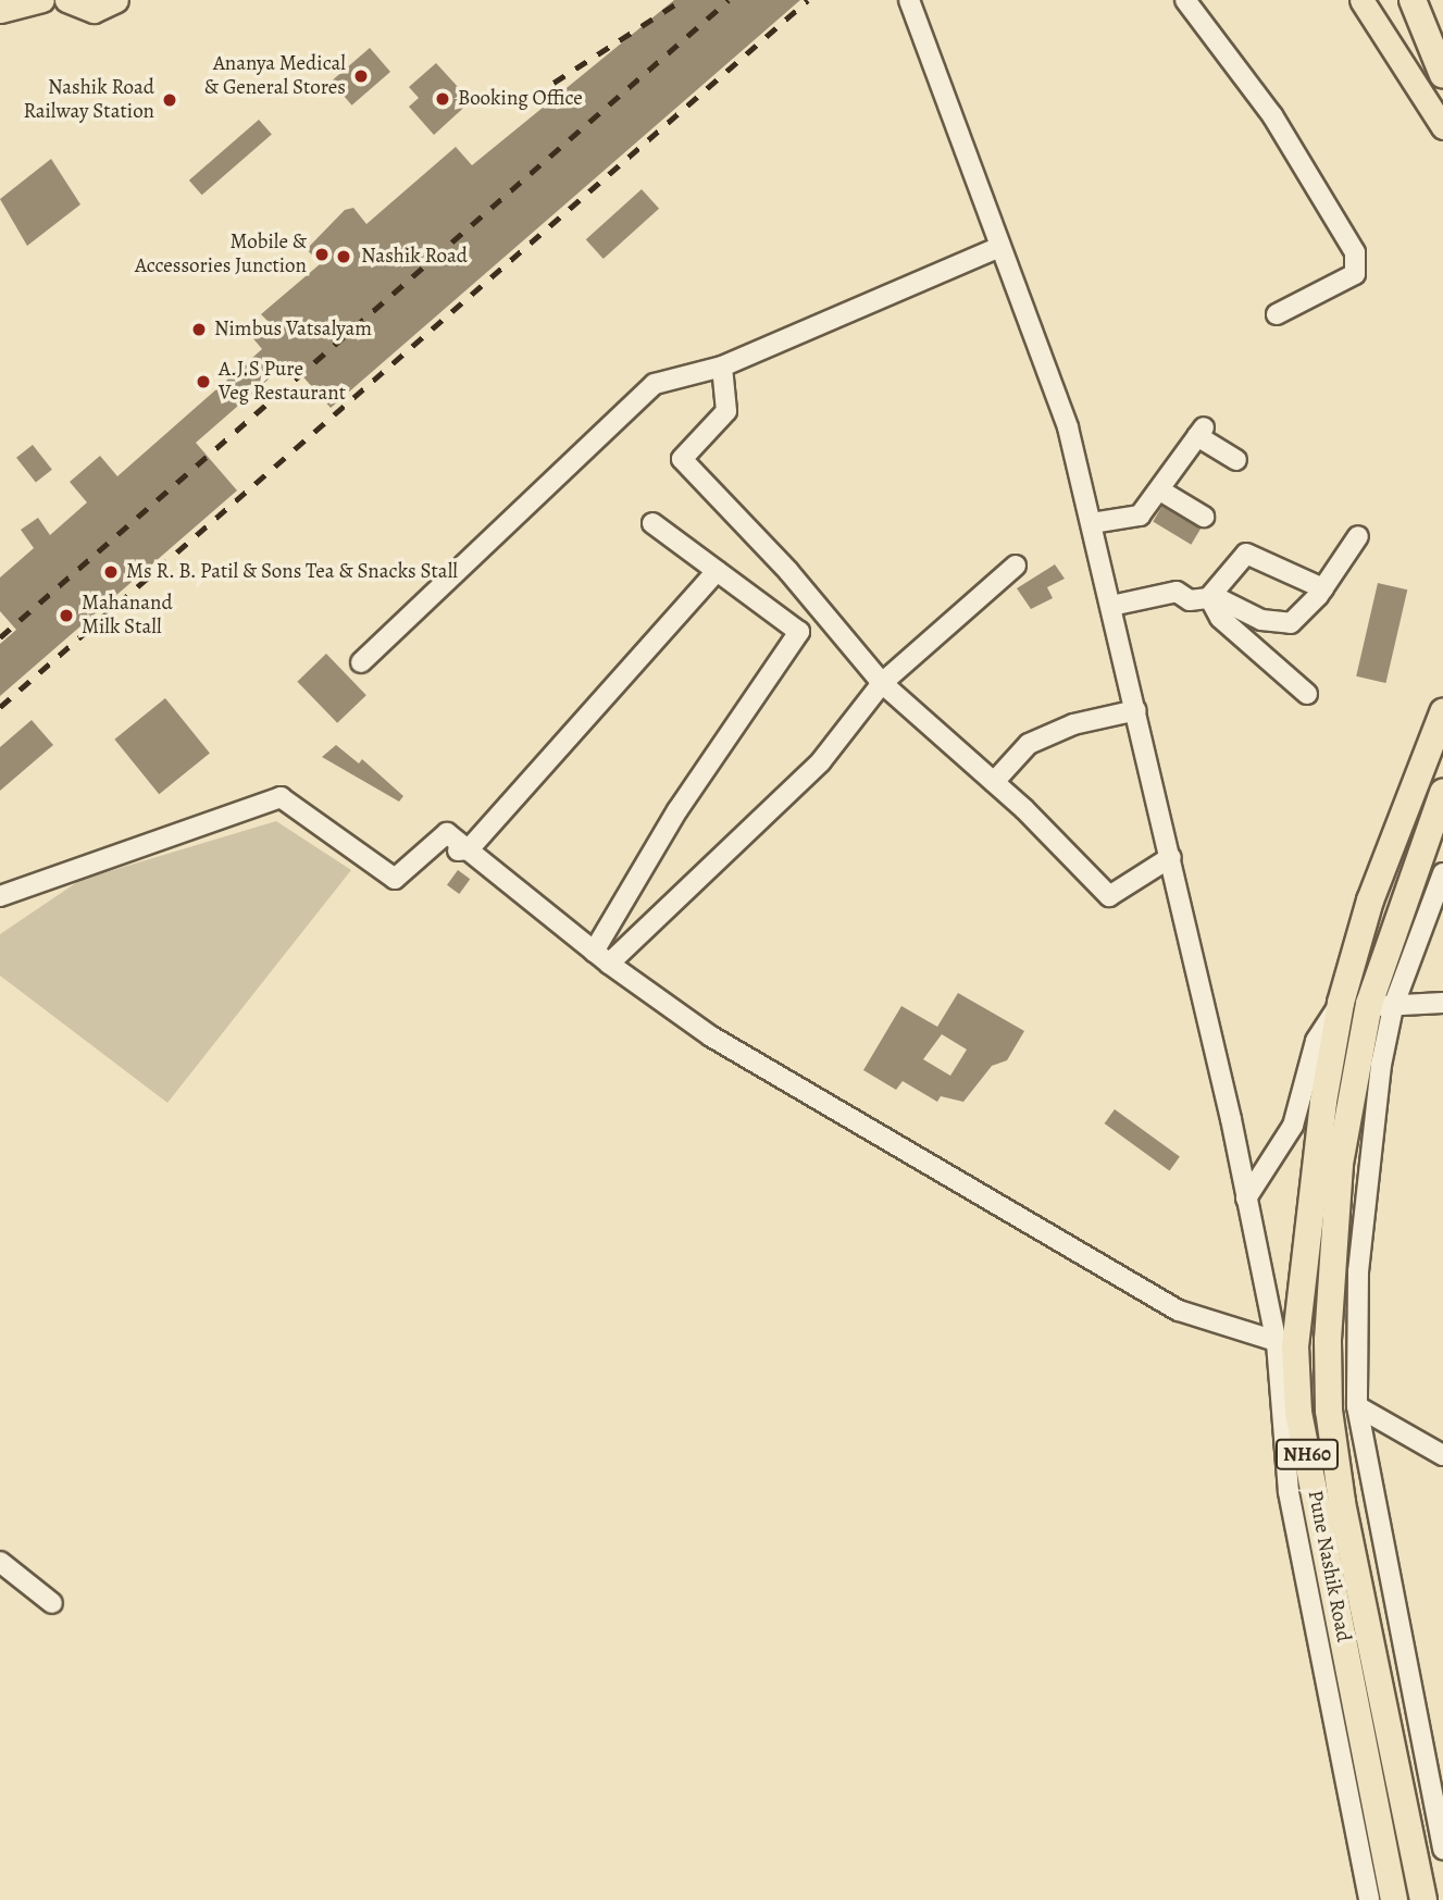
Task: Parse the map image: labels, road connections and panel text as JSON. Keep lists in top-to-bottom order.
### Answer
{
  "streets": {
    "highway": ["NH60", "Pune Nashik Road"]
  },
  "crossings": [
    ["NH60", "Pune Nashik Road"]
  ],
  "places": [
    "Ananya Medical & General Stores",
    "Booking Office",
    "Nashik Road Railway Station",
    "Mobile & Accessories Junction",
    "Nashik Road",
    "Nimbus Vatsalyam",
    "A.J.S Pure Veg Restaurant",
    "Ms R. B. Patil & Sons Tea & Snacks Stall",
    "Mahanand Milk Stall"
  ]
}
